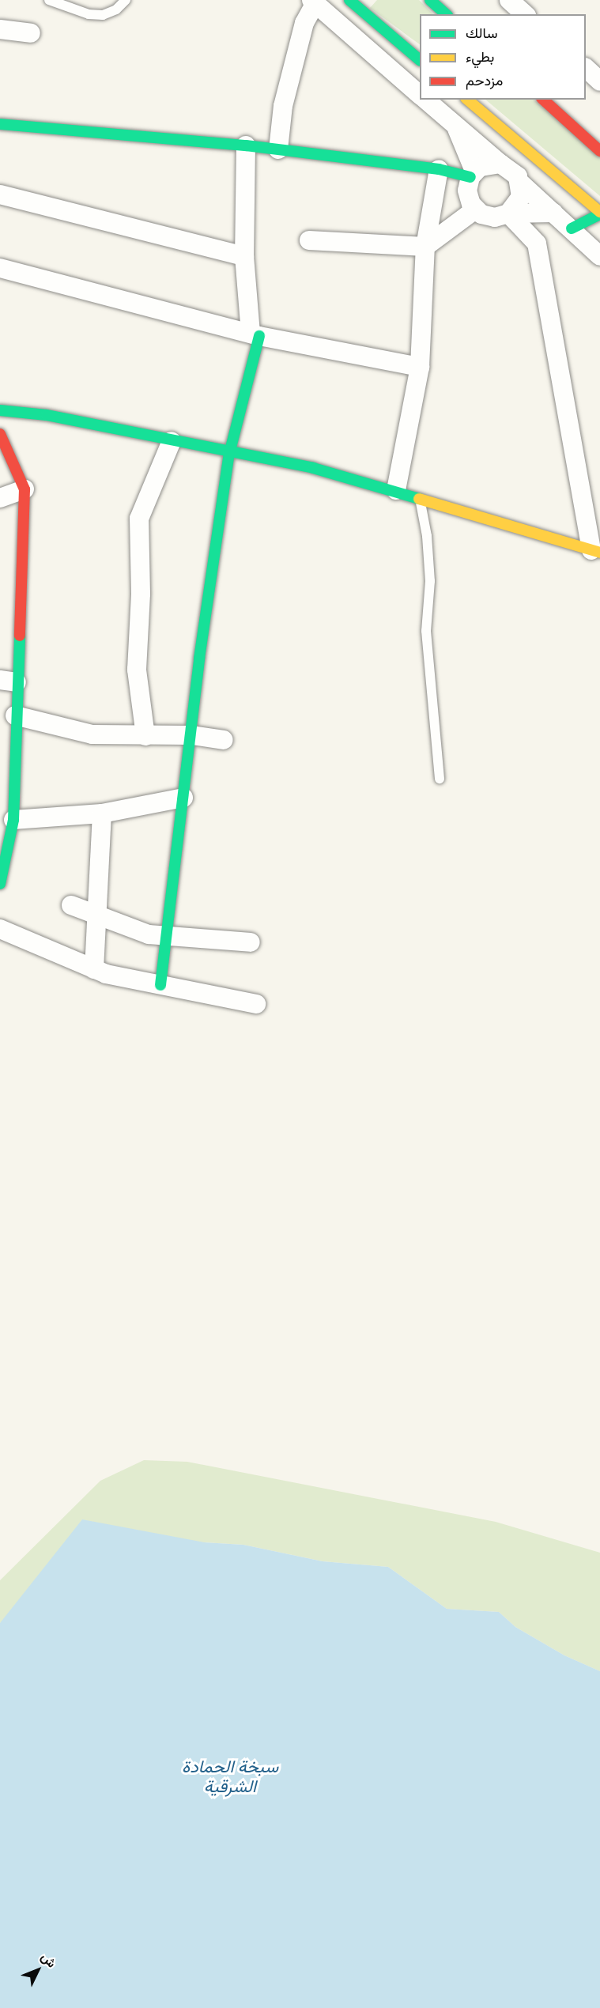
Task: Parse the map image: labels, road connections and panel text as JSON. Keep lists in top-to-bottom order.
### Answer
{
  "water": ["سبخة الحمادة الشرقية"],
  "legend": ["سالك", "بطيء", "مزدحم"],
  "north": "top right"
}
